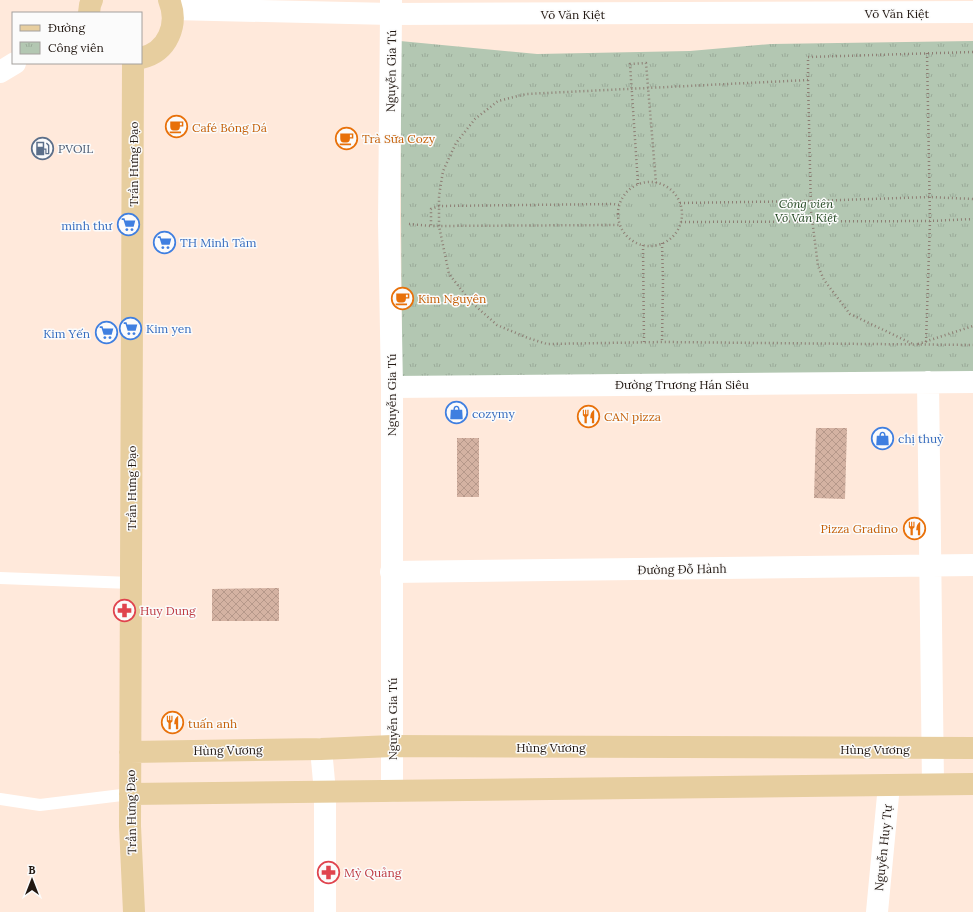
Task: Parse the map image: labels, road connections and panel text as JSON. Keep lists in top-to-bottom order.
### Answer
{
  "streets": {
    "main road": ["Trần Hưng Đạo", "Hùng Vương"],
    "street": [
      "Võ Văn Kiệt",
      "Nguyễn Gia Tú",
      "Đường Trương Hán Siêu",
      "Đường Đỗ Hành",
      "Nguyễn Huy Tự"
    ]
  },
  "crossings": [
    ["Võ Văn Kiệt", "Nguyễn Gia Tú"],
    ["Nguyễn Gia Tú", "Đường Trương Hán Siêu"],
    ["Nguyễn Gia Tú", "Đường Đỗ Hành"],
    ["Nguyễn Gia Tú", "Hùng Vương"],
    ["Trần Hưng Đạo", "Hùng Vương"]
  ],
  "parks": ["Công viên Võ Văn Kiệt"],
  "places": {
    "cafe": ["Café Bóng Dá", "Trà Sữa Cozy", "Kim Nguyên"],
    "fuel station": ["PVOIL"],
    "supermarket": [
      "minh thư",
      "TH Minh Tâm",
      "Kim yen",
      "Kim Yến"
    ],
    "shop": ["cozymy", "chị thuỳ"],
    "restaurant": ["CAN pizza", "Pizza Gradino", "tuấn anh"],
    "pharmacy": ["Huy Dung", "Mỳ Quảng"]
  },
  "legend": ["Đường", "Công viên"],
  "north": "top"
}
